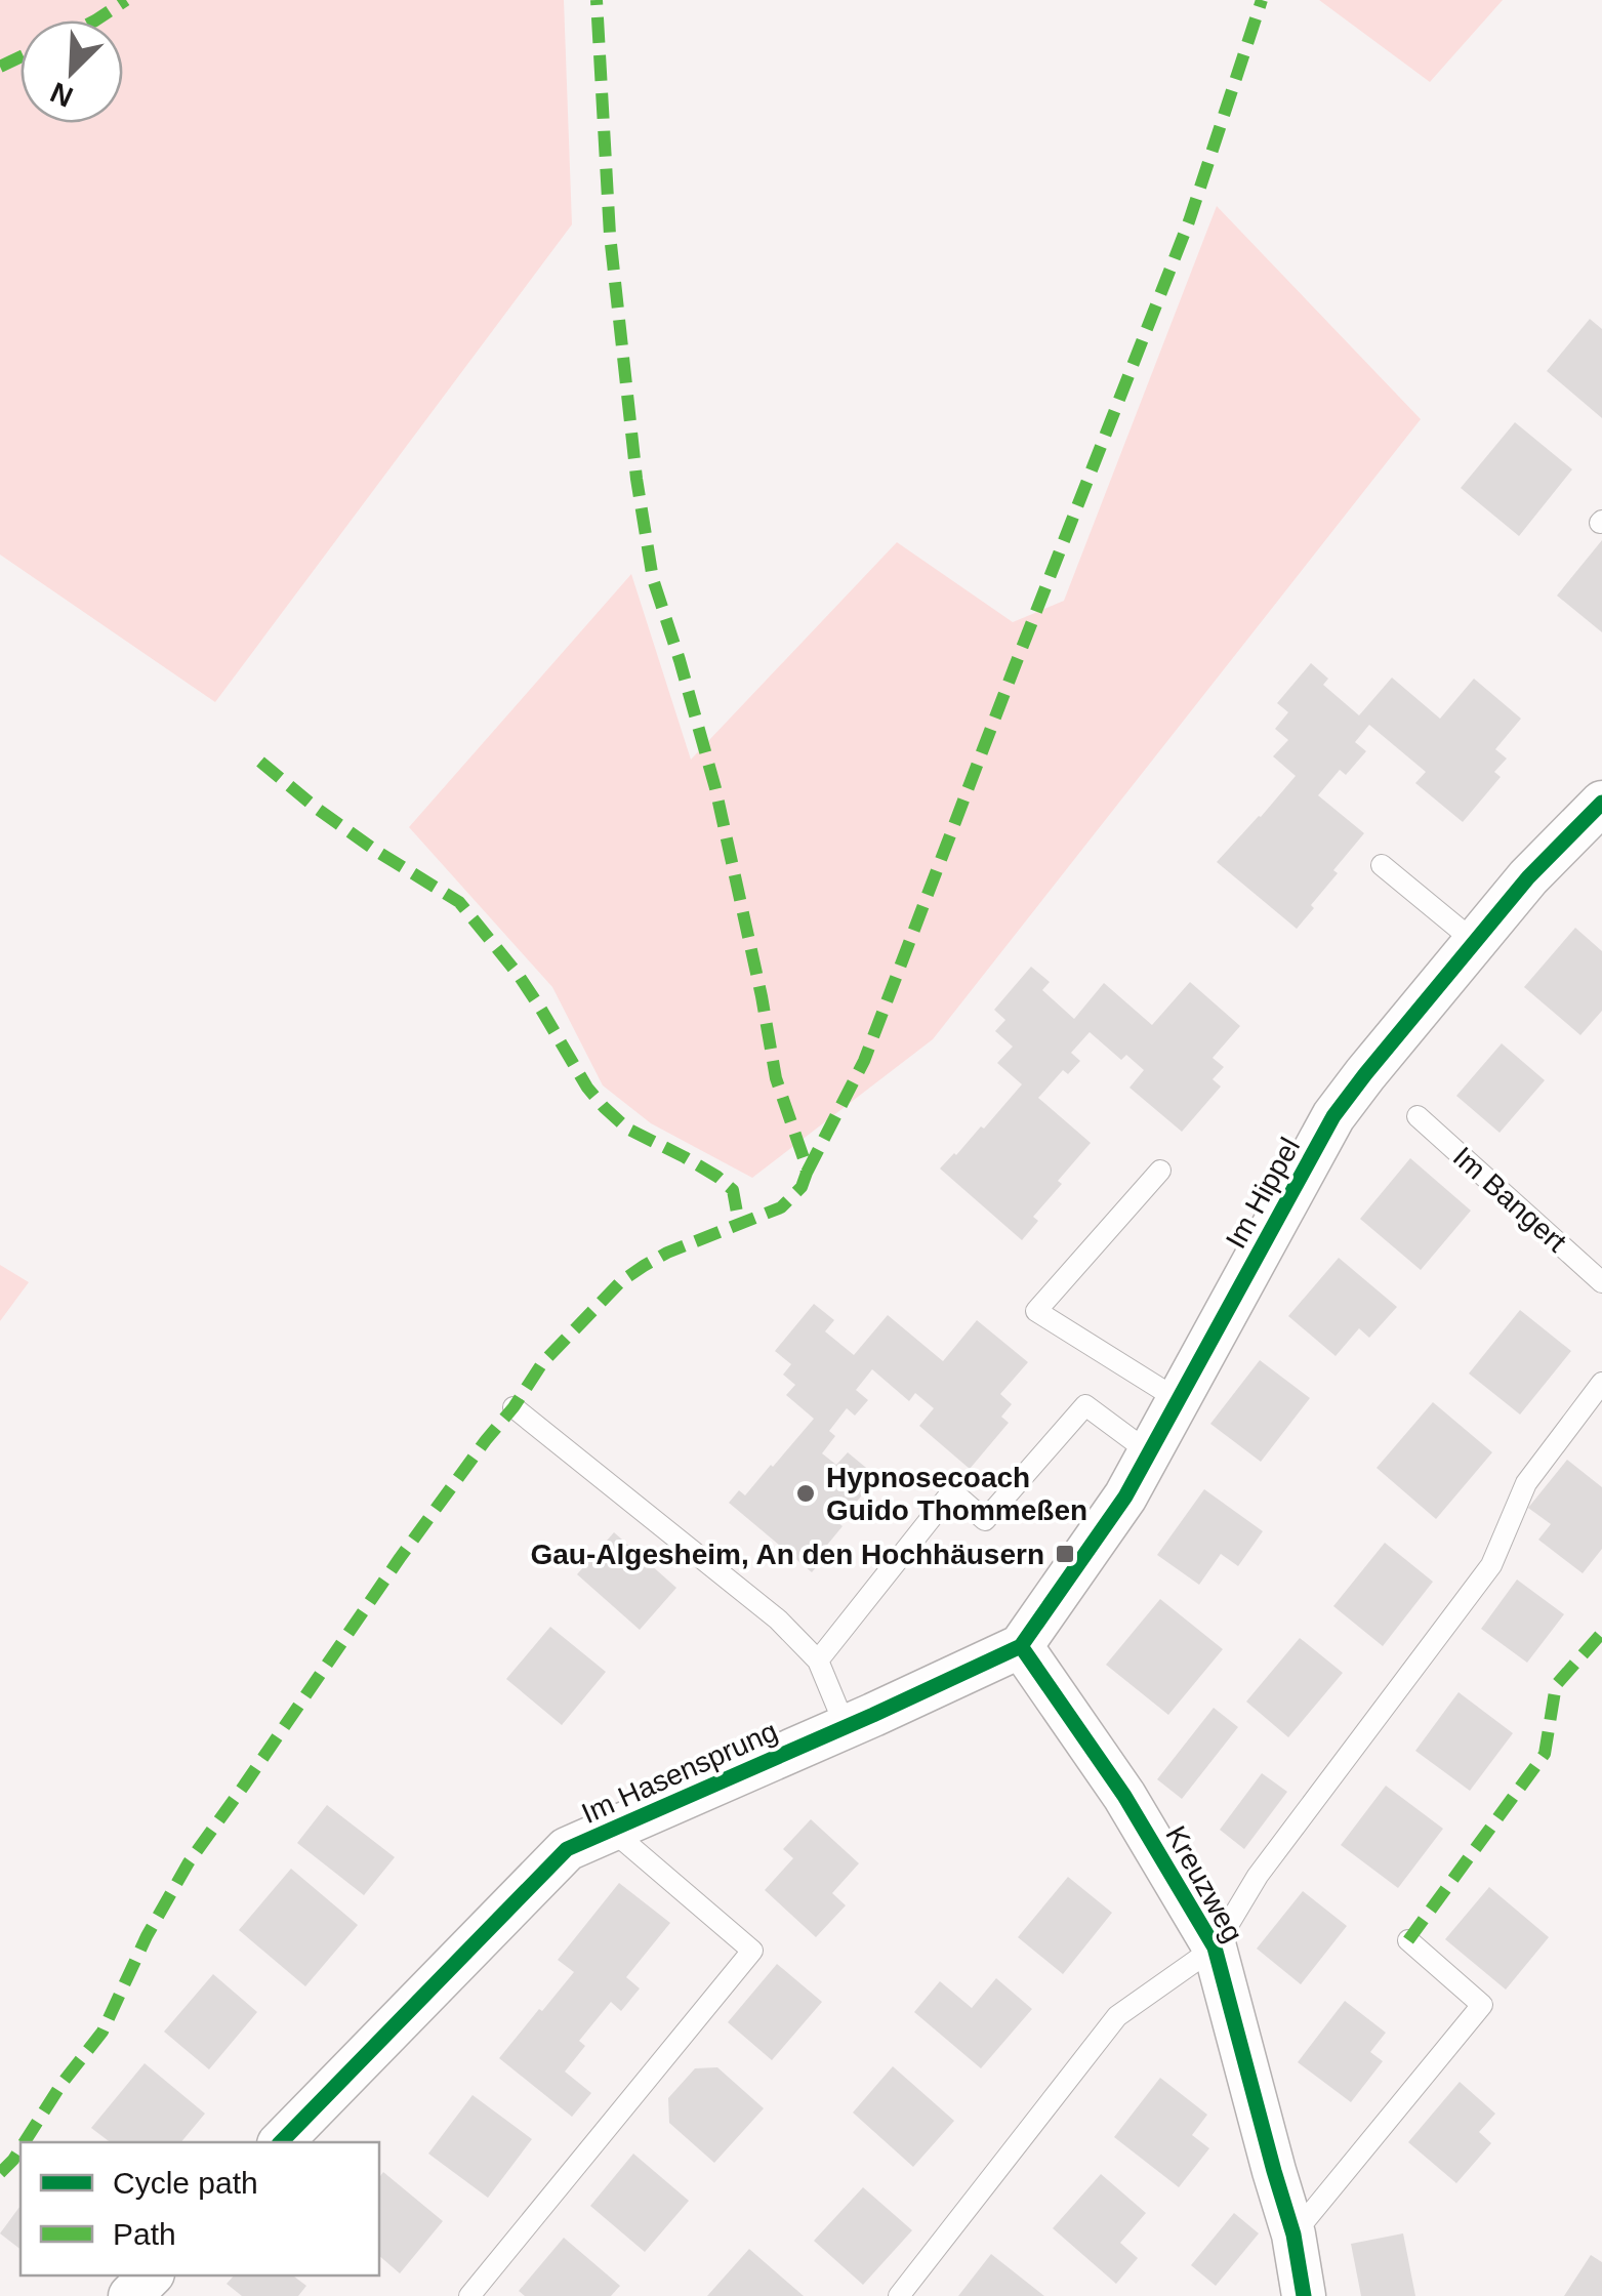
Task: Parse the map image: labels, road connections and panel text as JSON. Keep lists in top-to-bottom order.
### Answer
{
  "streets": {
    "street": ["Im Hippel", "Im Hasensprung", "Kreuzweg"],
    "lane": ["Im Bangert"]
  },
  "crossings": [
    ["Im Hippel", "Im Hasensprung"],
    ["Im Hippel", "Kreuzweg"],
    ["Im Hasensprung", "Kreuzweg"]
  ],
  "places": {
    "other": ["Hypnosecoach Guido Thommeßen"],
    "transit": ["Gau-Algesheim, An den Hochhäusern"]
  },
  "legend": ["Cycle path", "Path"],
  "north": "bottom left"
}
